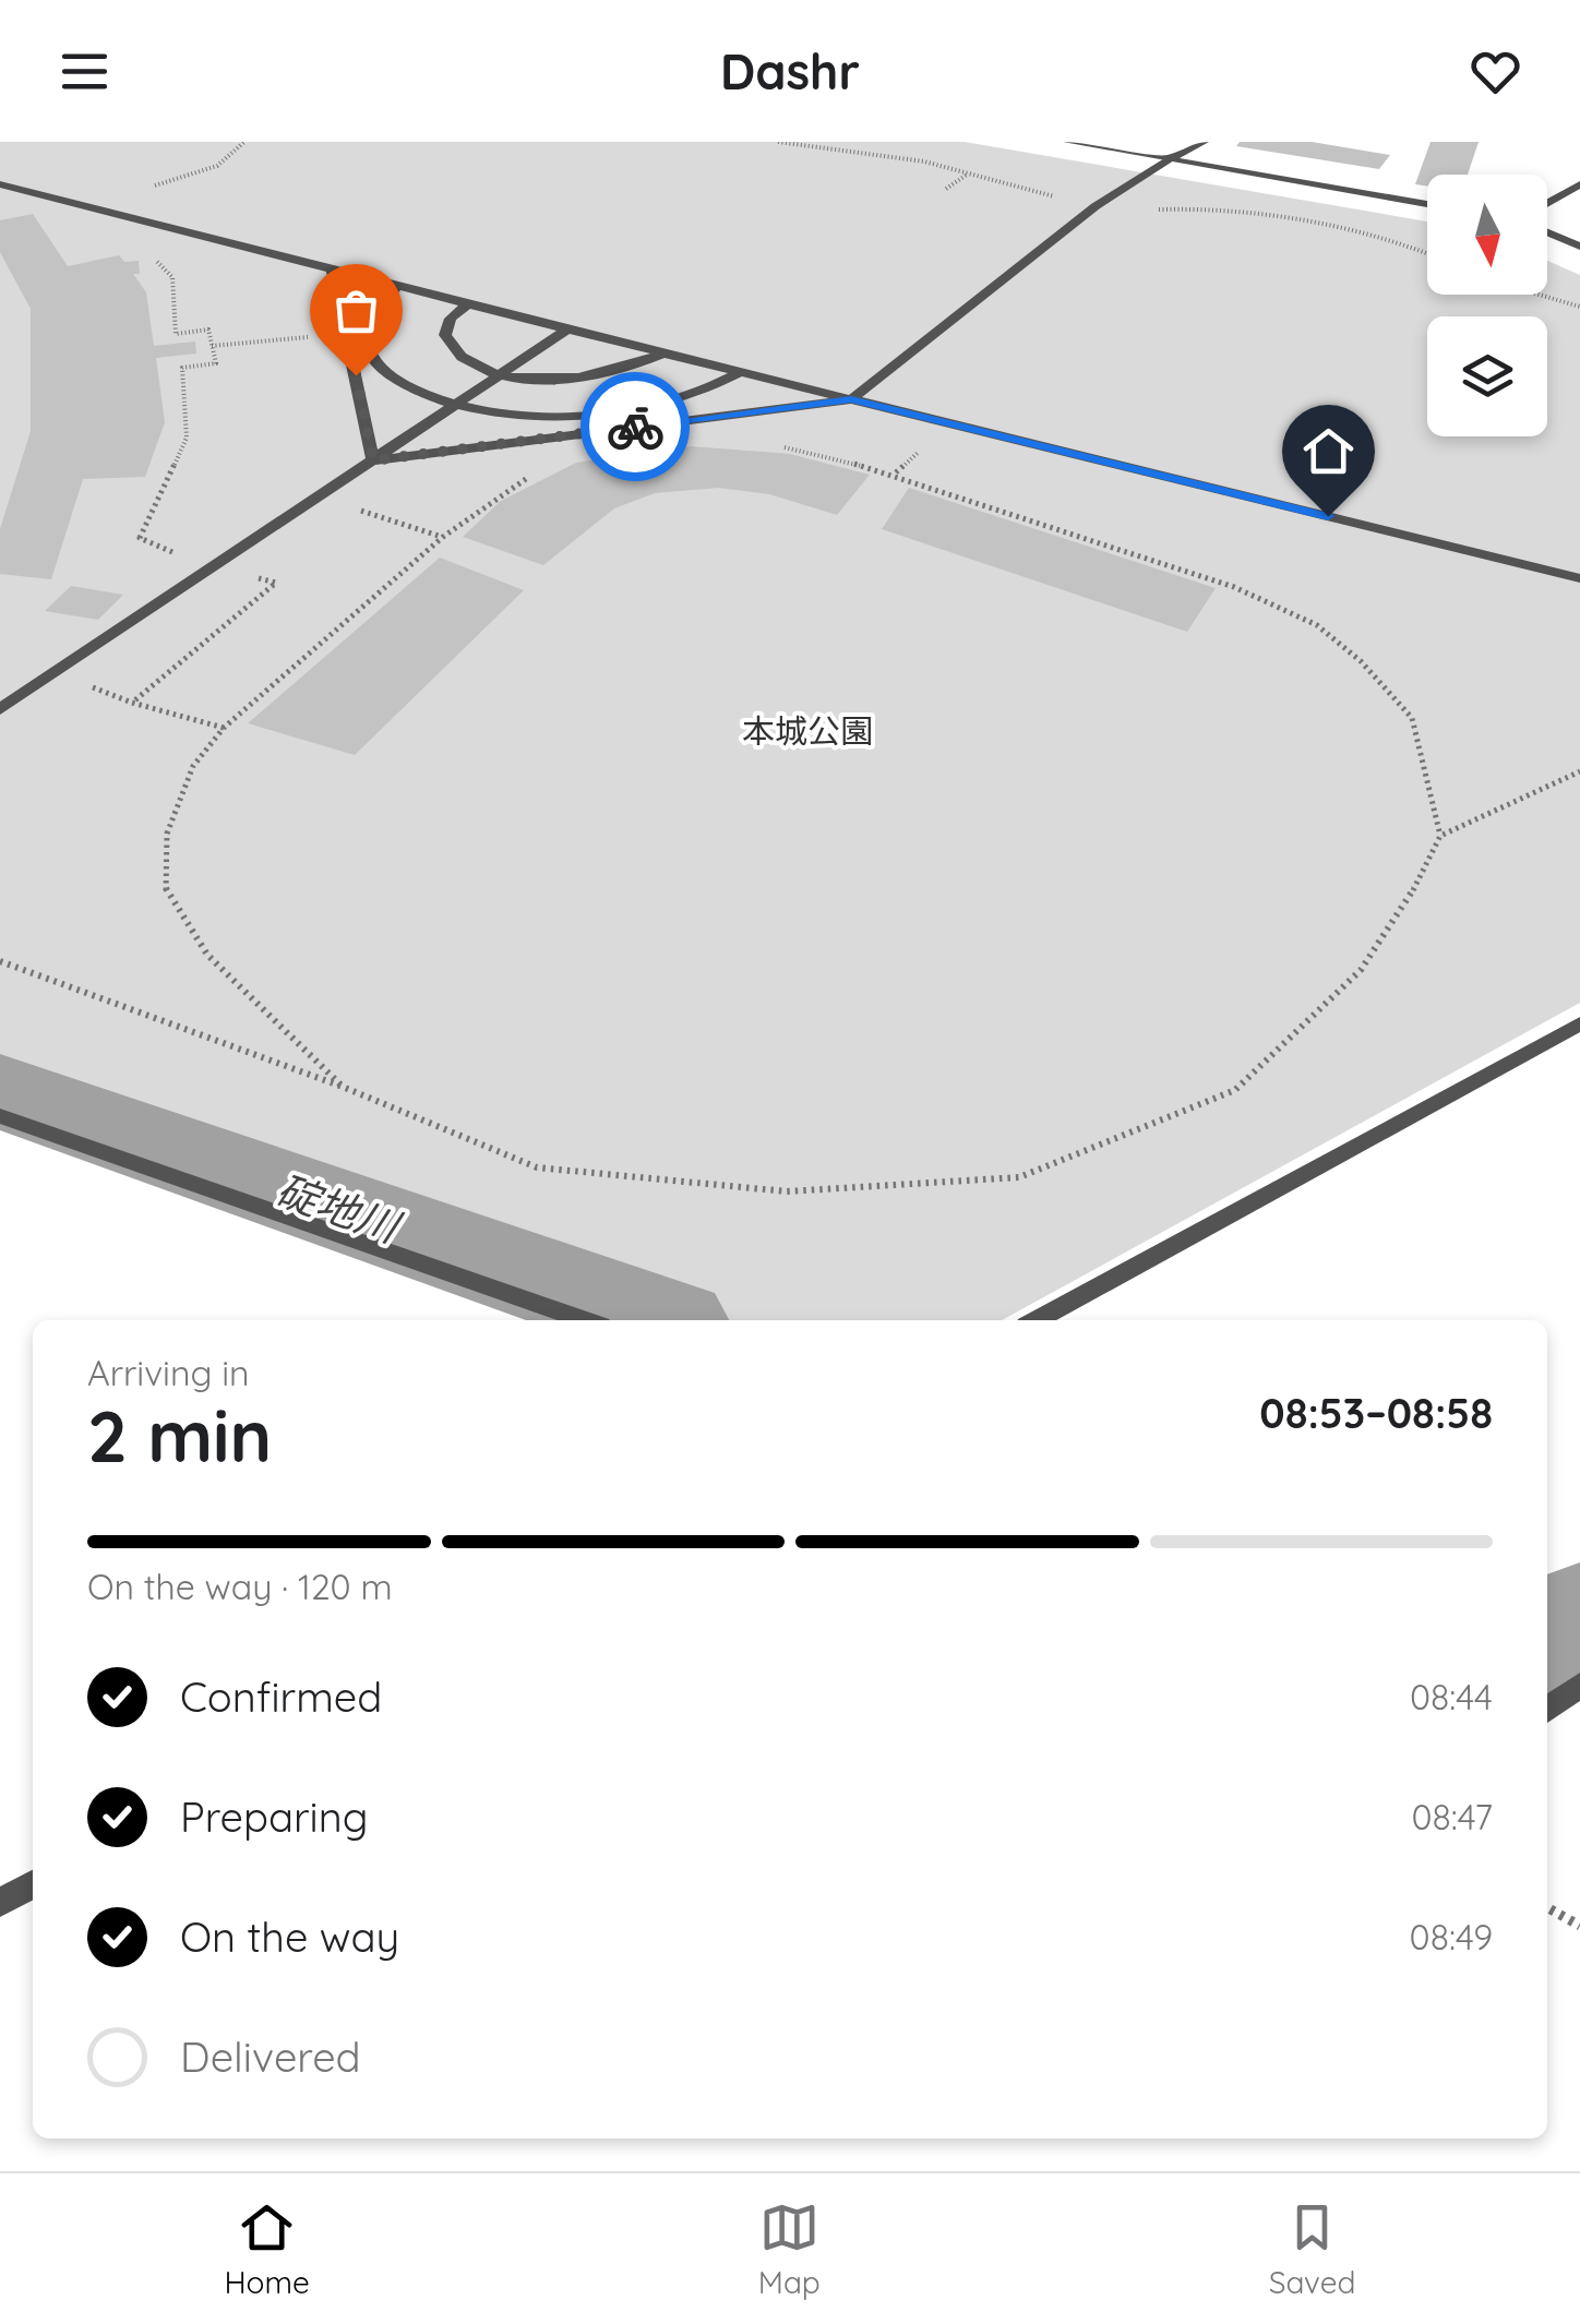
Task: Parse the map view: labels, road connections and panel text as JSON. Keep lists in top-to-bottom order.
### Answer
{
  "water": ["碇地川"],
  "parks": ["本城公園"],
  "north": "bottom",
  "page": {
    "header": "Dashr",
    "heading": ["2 min", "Arriving in", "08:53–08:58"],
    "bar": "On the way · 120 m",
    "list": [
      ["Confirmed", "08:44"],
      ["Preparing", "08:47"],
      ["On the way", "08:49"],
      "Delivered"
    ],
    "tabs": ["Home", "Map", "Saved"]
  }
}
